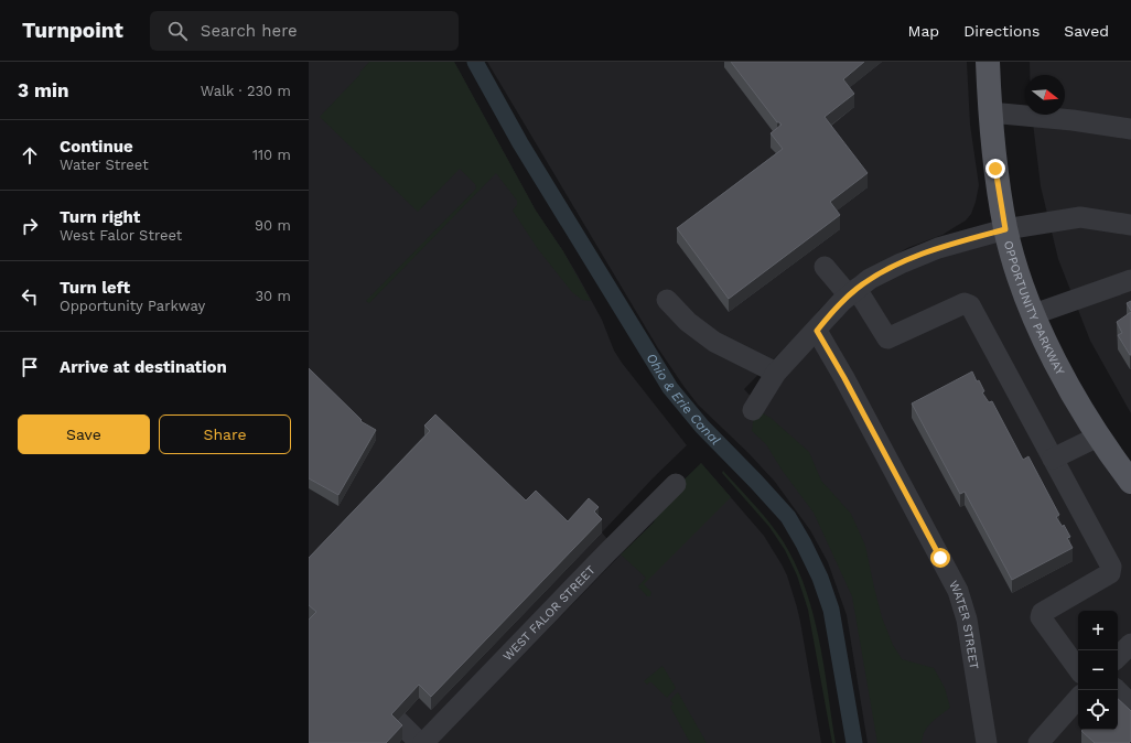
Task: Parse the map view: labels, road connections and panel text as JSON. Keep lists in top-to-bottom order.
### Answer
{
  "streets": {
    "main road": ["OPPORTUNITY PARKWAY"],
    "street": ["WEST FALOR STREET", "WATER STREET"]
  },
  "water": ["Ohio & Erie Canal"],
  "north": "right",
  "page": {
    "header": "Turnpoint",
    "search": "Search here",
    "nav": ["Map", "Directions", "Saved"],
    "heading": ["3 min", "Walk · 230 m"],
    "list": [
      ["Continue", "Water Street", "110 m"],
      ["Turn right", "West Falor Street", "90 m"],
      ["Turn left", "Opportunity Parkway", "30 m"],
      "Arrive at destination"
    ],
    "buttons": ["Save", "Share"],
    "map_buttons": ["+", "−"]
  }
}
